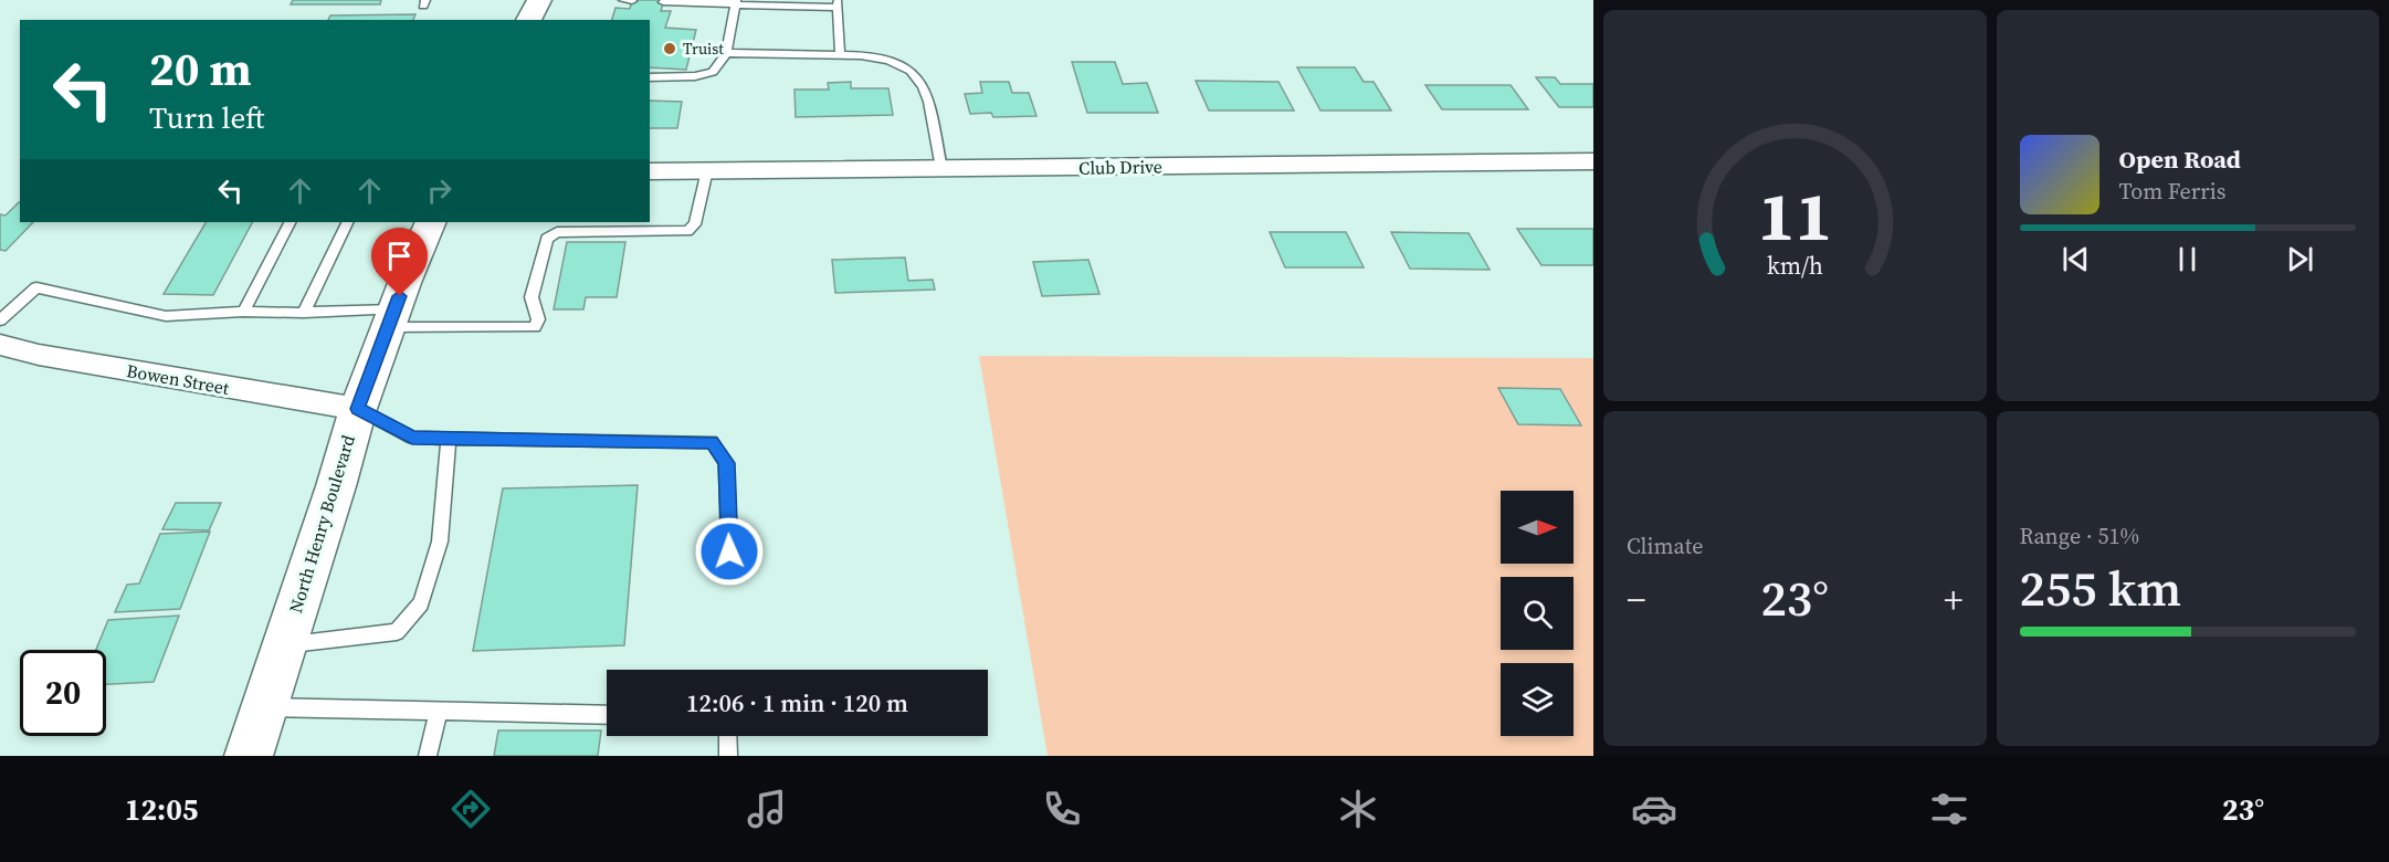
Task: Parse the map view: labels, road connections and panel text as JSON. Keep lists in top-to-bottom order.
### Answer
{
  "streets": {
    "highway": ["North Henry Boulevard"],
    "street": ["Club Drive", "Bowen Street"]
  },
  "crossings": [
    ["Bowen Street", "North Henry Boulevard"]
  ],
  "places": ["Truist"],
  "north": "right",
  "page": {
    "turn": ["20 m", "Turn left"],
    "song": ["Open Road", "Tom Ferris"],
    "tile": [
      "Climate",
      ["Range · 51%", "255 km"]
    ],
    "heat": ["−", "23°", "+"],
    "limit": "20",
    "trip": "12:06 · 1 min · 120 m",
    "tabs": ["12:05", "23°"],
    "gauge": ["11", "km/h"]
  }
}
